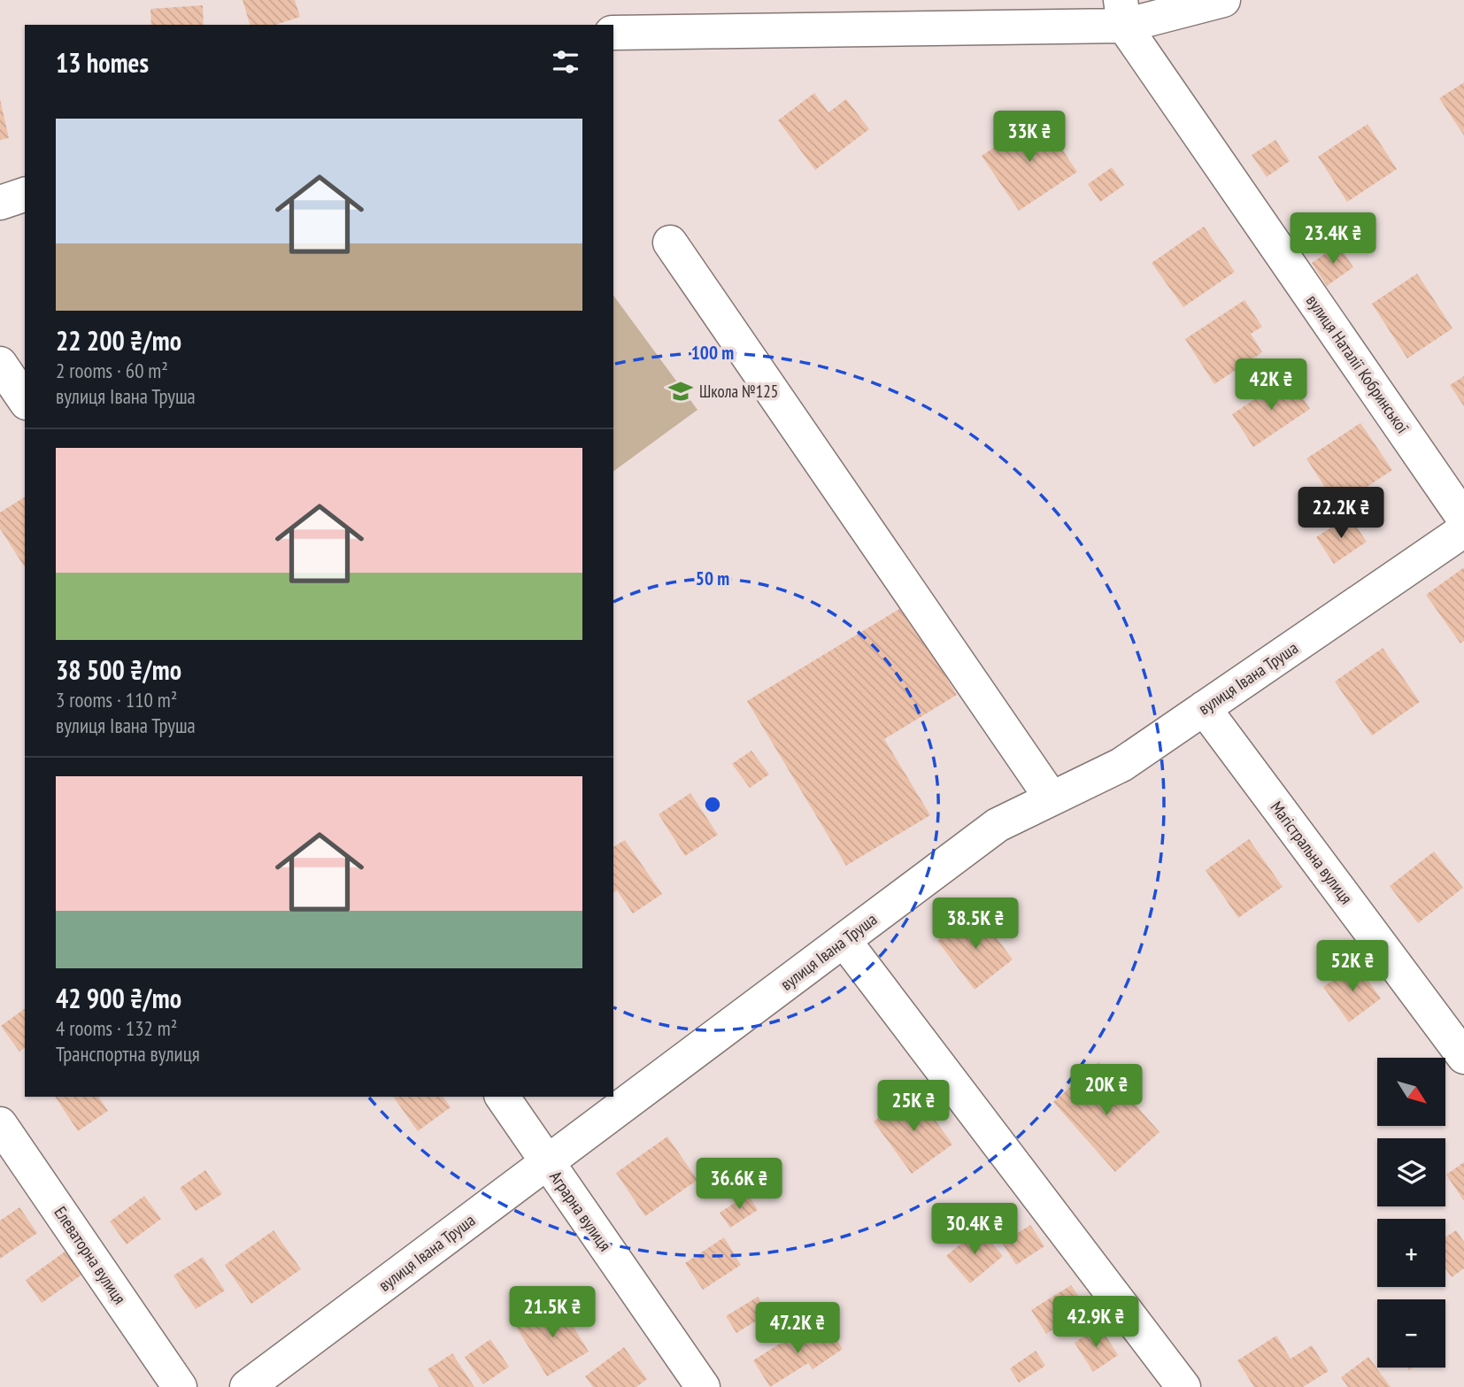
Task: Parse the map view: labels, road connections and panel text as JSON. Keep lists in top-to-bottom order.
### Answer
{
  "streets": {
    "street": [
      "вулиця Наталії Кобринської",
      "вулиця Івана Труша",
      "Магістральна вулиця",
      "Аграрна вулиця",
      "Елеваторна вулиця"
    ]
  },
  "crossings": [
    ["вулиця Івана Труша", "Магістральна вулиця"],
    ["вулиця Івана Труша", "Аграрна вулиця"]
  ],
  "places": {
    "school or university": ["Школа №125"]
  },
  "north": "bottom right",
  "page": {
    "heading": "13 homes",
    "list": [
      {
        "name": "22 200 ₴/mo",
        "note": "2 rooms · 60 m² · вулиця Івана Труша"
      },
      {
        "name": "38 500 ₴/mo",
        "note": "3 rooms · 110 m² · вулиця Івана Труша"
      },
      {
        "name": "42 900 ₴/mo",
        "note": "4 rooms · 132 m² · Транспортна вулиця"
      }
    ],
    "price": [
      "33K ₴",
      "23.4K ₴",
      "42K ₴",
      "22.2K ₴",
      "38.5K ₴",
      "52K ₴",
      "20K ₴",
      "25K ₴",
      "36.6K ₴",
      "30.4K ₴",
      "21.5K ₴",
      "42.9K ₴",
      "47.2K ₴"
    ],
    "map_buttons": ["+", "−"]
  },
  "rings": ["100 m", "50 m"]
}
